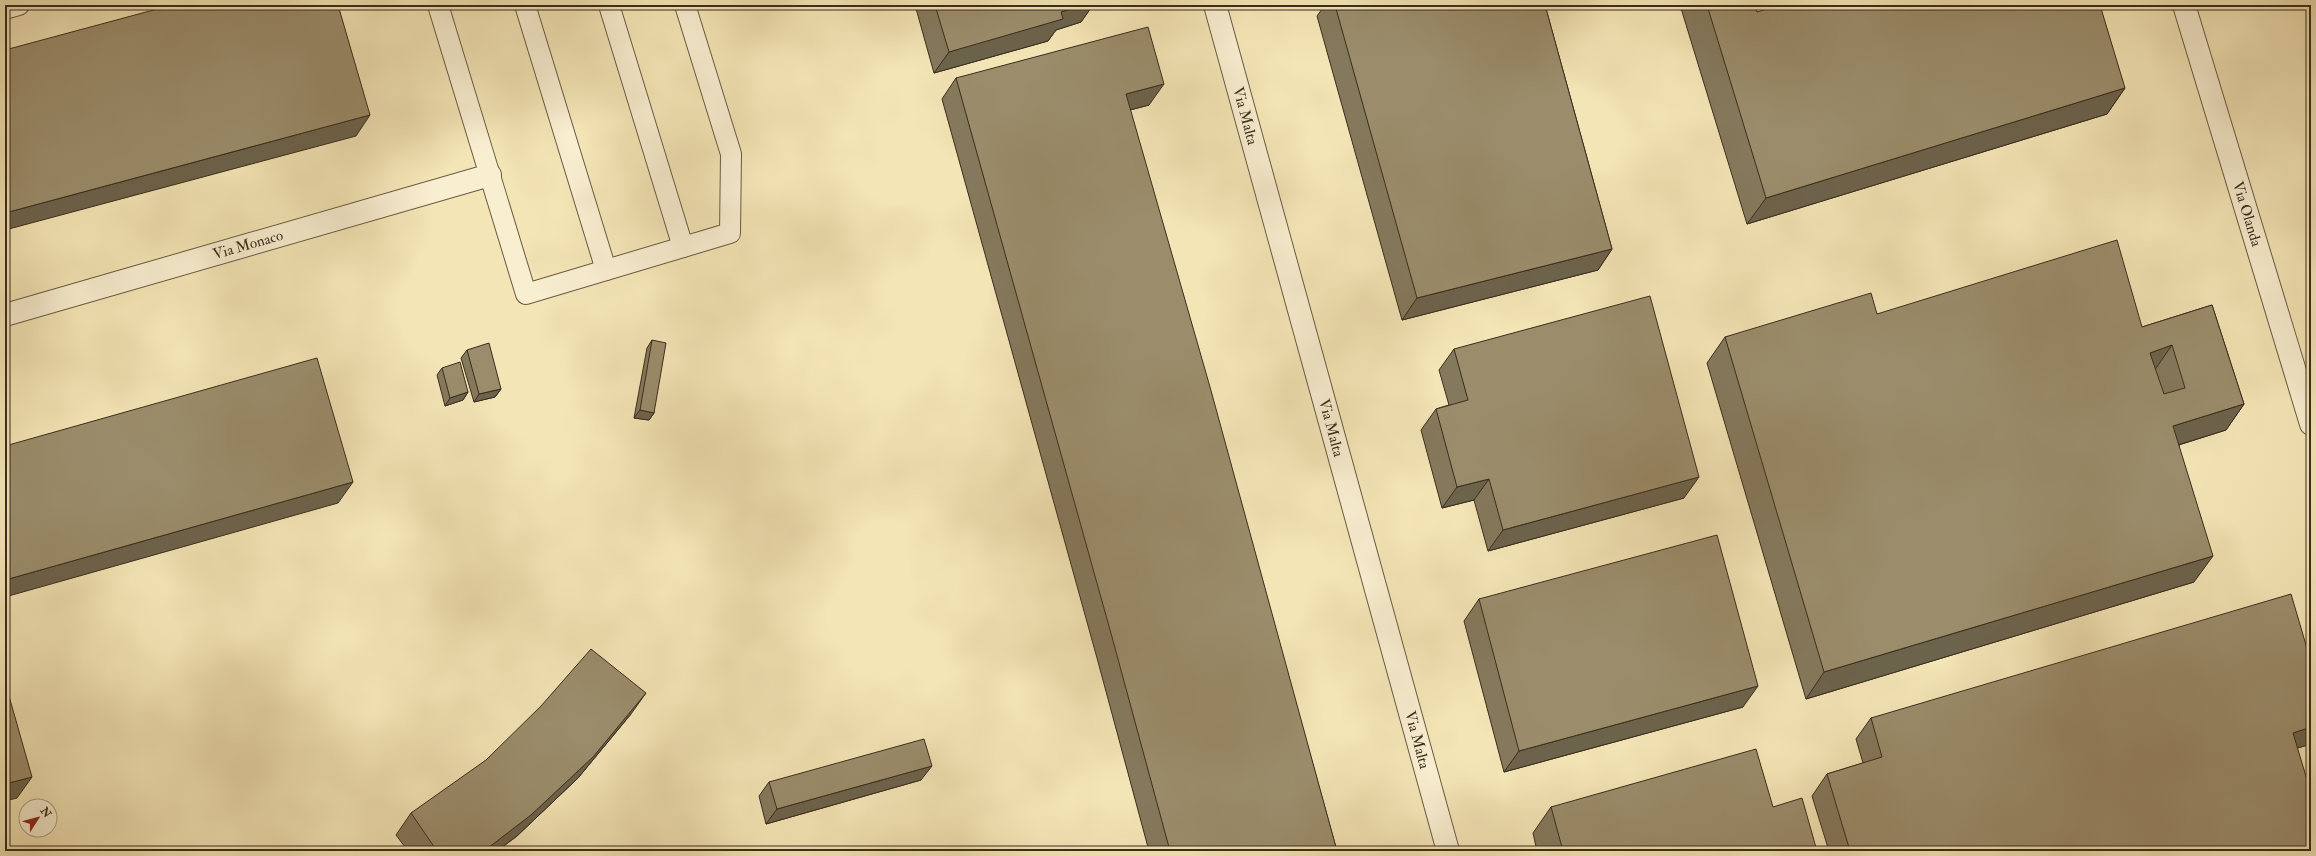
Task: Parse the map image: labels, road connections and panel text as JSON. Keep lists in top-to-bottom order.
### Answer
{
  "streets": {
    "street": ["Via Malta", "Via Olanda", "Via Monaco"]
  },
  "north": "top right"
}
